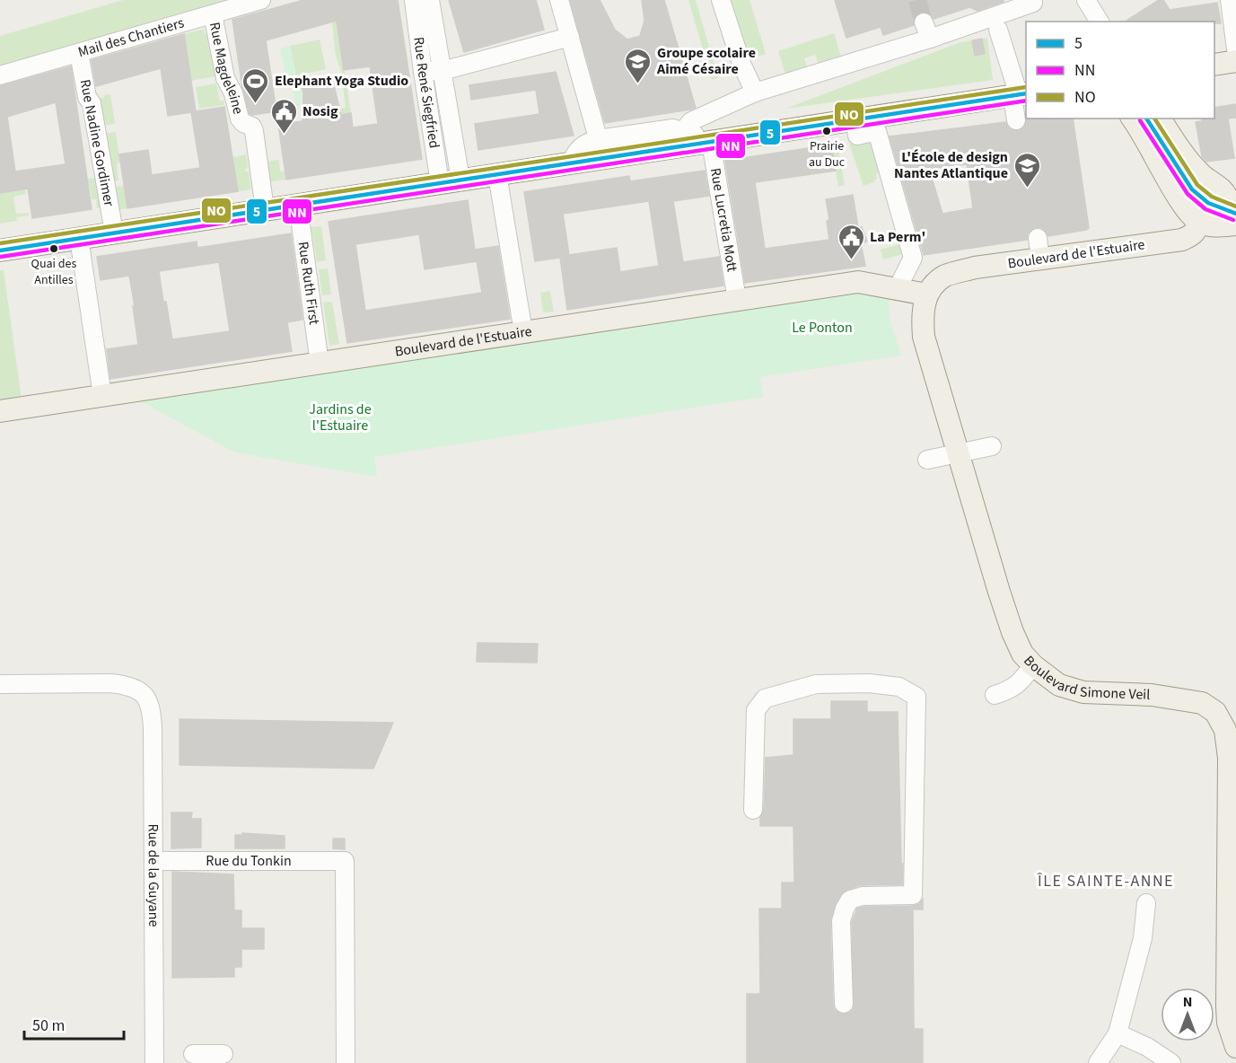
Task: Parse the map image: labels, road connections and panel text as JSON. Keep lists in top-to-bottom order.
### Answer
{
  "streets": {
    "main road": ["Boulevard de l'Estuaire", "Boulevard Simone Veil"],
    "street": [
      "Mail des Chantiers",
      "Rue Magdeleine",
      "Rue René Siegfried",
      "Rue Nadine Gordimer",
      "Rue Lucretia Mott",
      "Rue Ruth First",
      "Rue du Tonkin",
      "Rue de la Guyane"
    ]
  },
  "crossings": [
    ["Mail des Chantiers", "Rue Magdeleine"],
    ["Mail des Chantiers", "Rue Nadine Gordimer"],
    ["Rue Lucretia Mott", "Boulevard de l'Estuaire"],
    ["Boulevard de l'Estuaire", "Rue Ruth First"],
    ["Boulevard de l'Estuaire", "Boulevard Simone Veil"],
    ["Rue du Tonkin", "Rue de la Guyane"]
  ],
  "districts": ["ÎLE SAINTE-ANNE"],
  "parks": ["Le Ponton", "Jardins de l'Estuaire"],
  "places": {
    "school or university": ["Groupe scolaire Aimé Césaire", "L'École de design Nantes Atlantique"],
    "sports": ["Elephant Yoga Studio"],
    "other": ["Prairie au Duc", "Quai des Antilles"],
    "public building": ["Nosig", "La Perm'"]
  },
  "lines": ["transit line NO", "transit line 5", "transit line NN"],
  "legend": ["5", "NN", "NO"],
  "scale_bar": "50 m",
  "north": "top"
}
